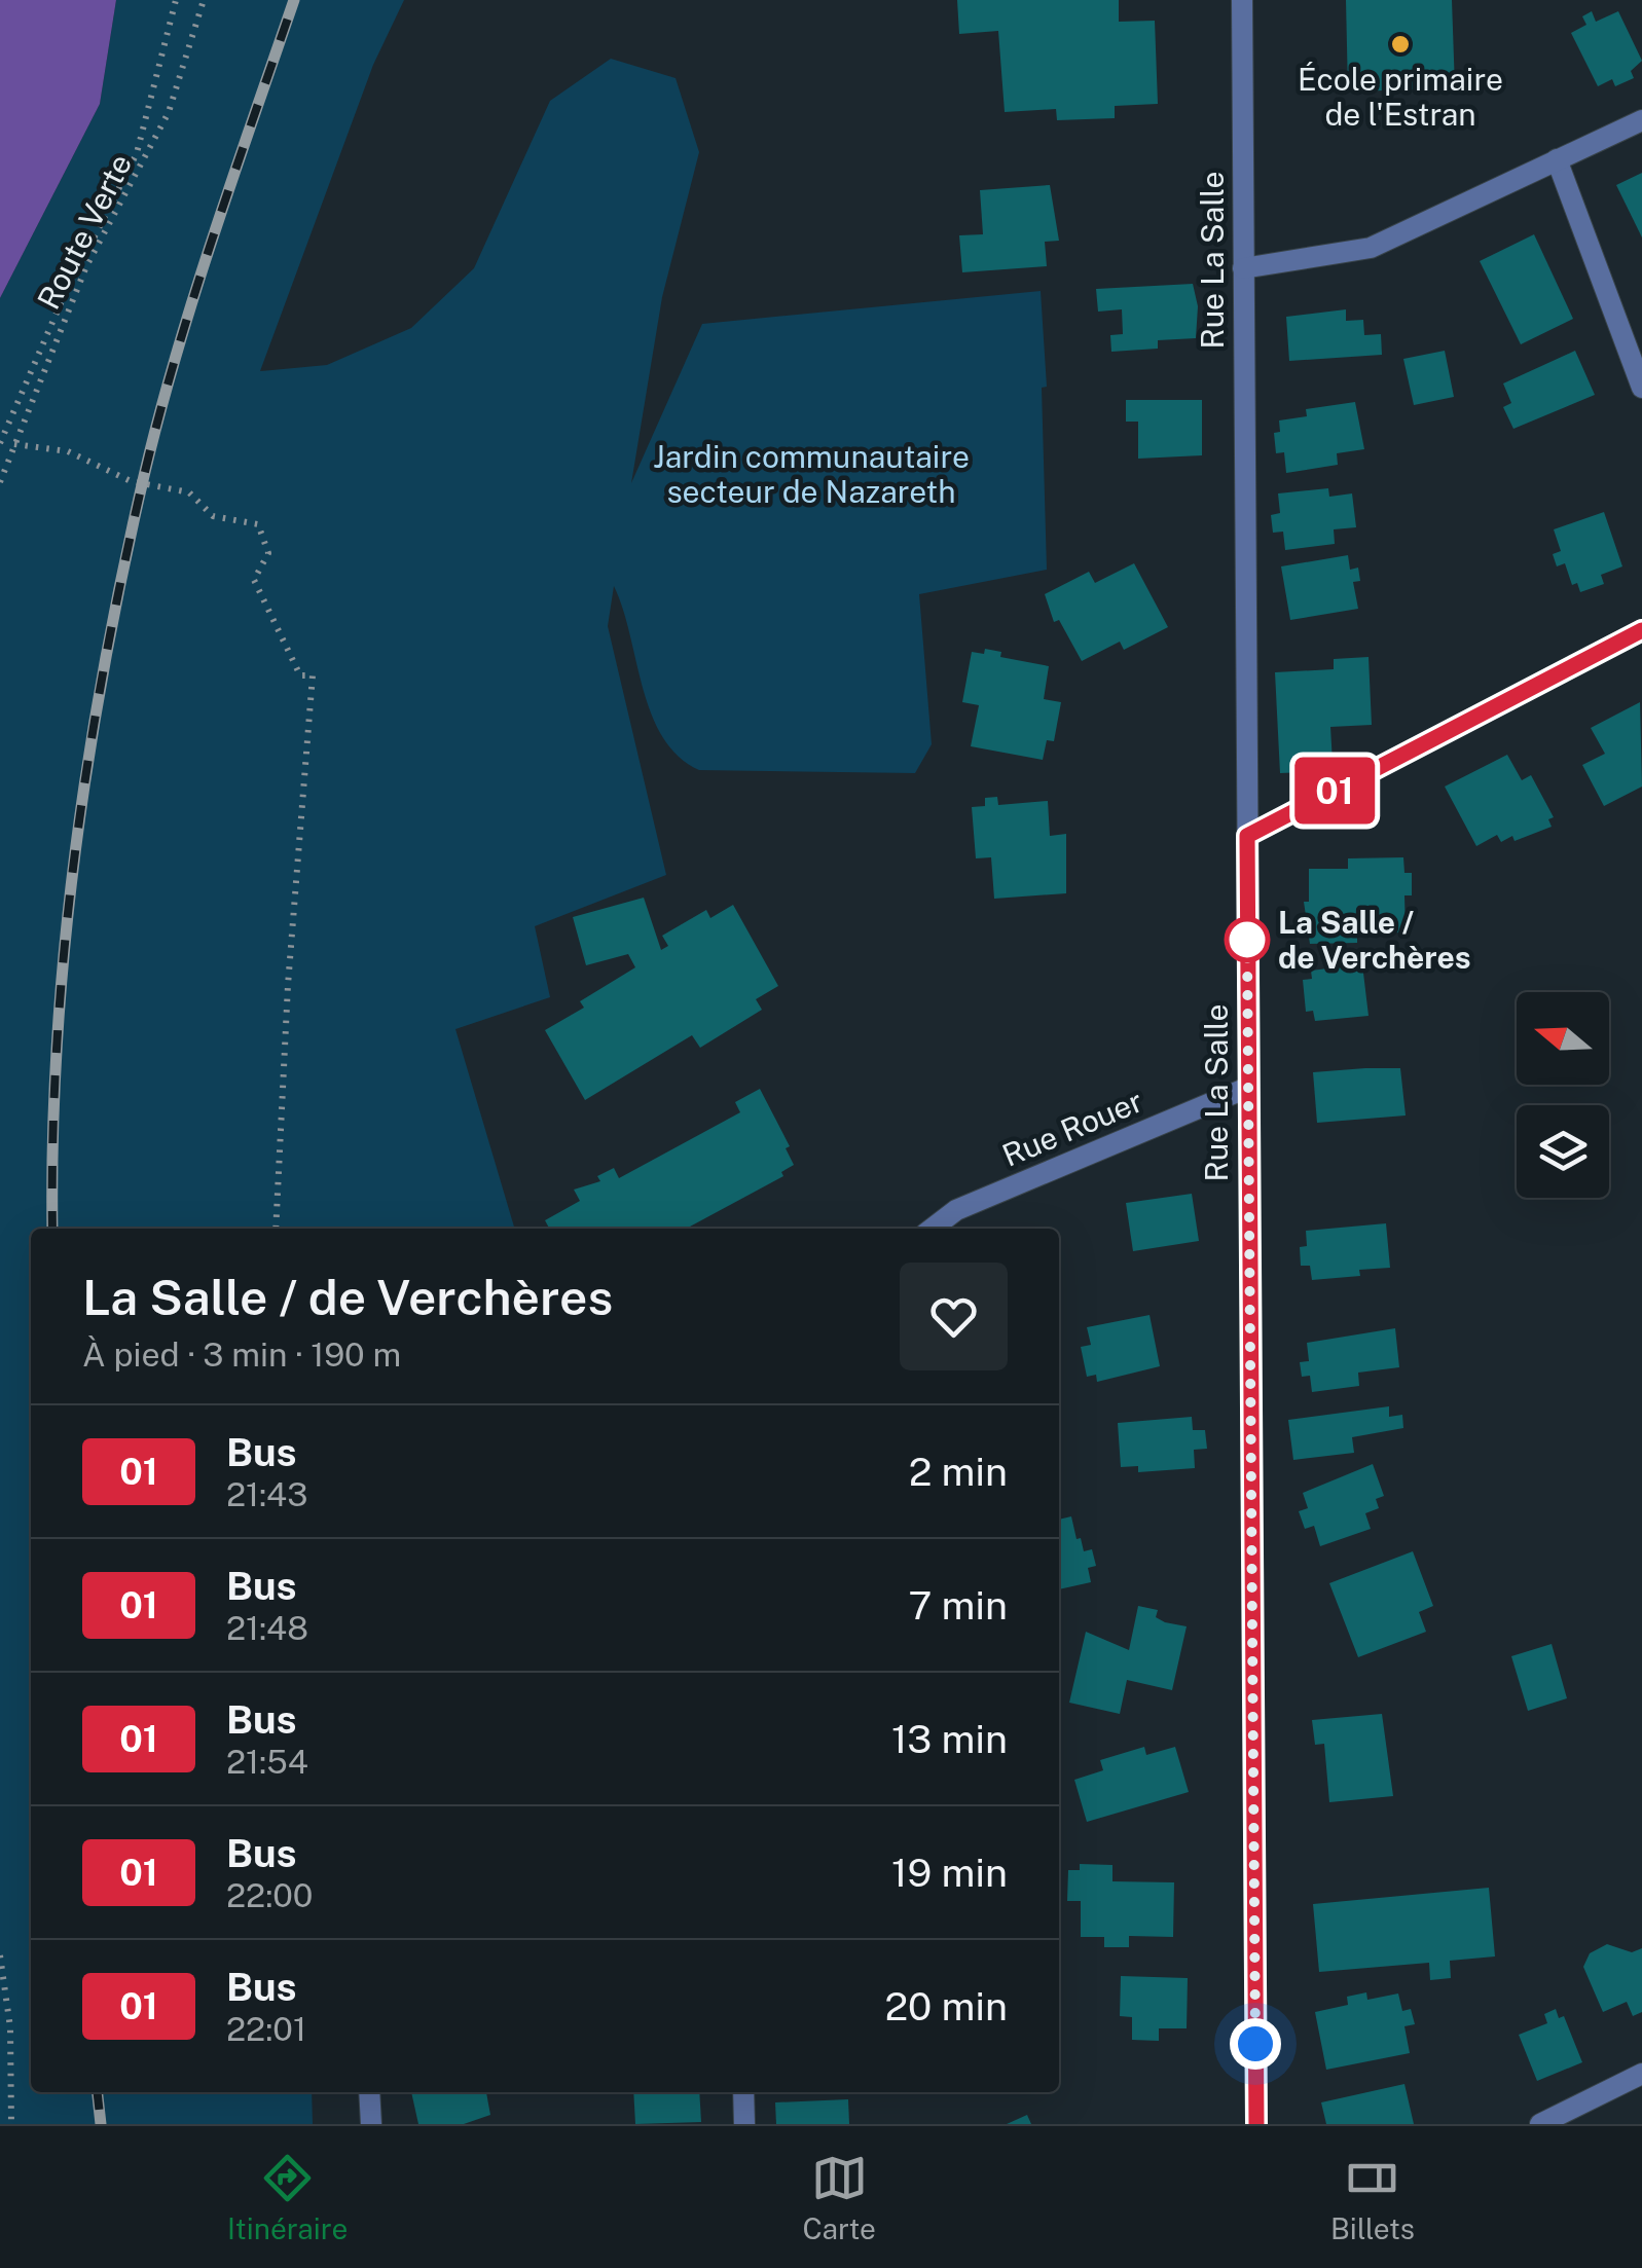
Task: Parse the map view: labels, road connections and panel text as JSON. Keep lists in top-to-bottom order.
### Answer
{
  "streets": {
    "street": ["Rue La Salle", "Rue Rouer"],
    "path": ["Route Verte"]
  },
  "crossings": [
    ["Rue La Salle", "Rue Rouer"]
  ],
  "parks": ["Jardin communautaire secteur de Nazareth"],
  "places": ["École primaire de l'Estran", "La Salle / de Verchères"],
  "lines": ["bus line 01"],
  "north": "left",
  "page": {
    "on_map": "01",
    "heading": ["La Salle / de Verchères", "À pied · 3 min · 190 m"],
    "list": [
      {
        "mark": "01",
        "name": "Bus",
        "note": "21:43",
        "value": "2 min"
      },
      {
        "mark": "01",
        "name": "Bus",
        "note": "21:48",
        "value": "7 min"
      },
      {
        "mark": "01",
        "name": "Bus",
        "note": "21:54",
        "value": "13 min"
      },
      {
        "mark": "01",
        "name": "Bus",
        "note": "22:00",
        "value": "19 min"
      },
      {
        "mark": "01",
        "name": "Bus",
        "note": "22:01",
        "value": "20 min"
      }
    ],
    "tabs": ["Itinéraire", "Carte", "Billets"]
  }
}
